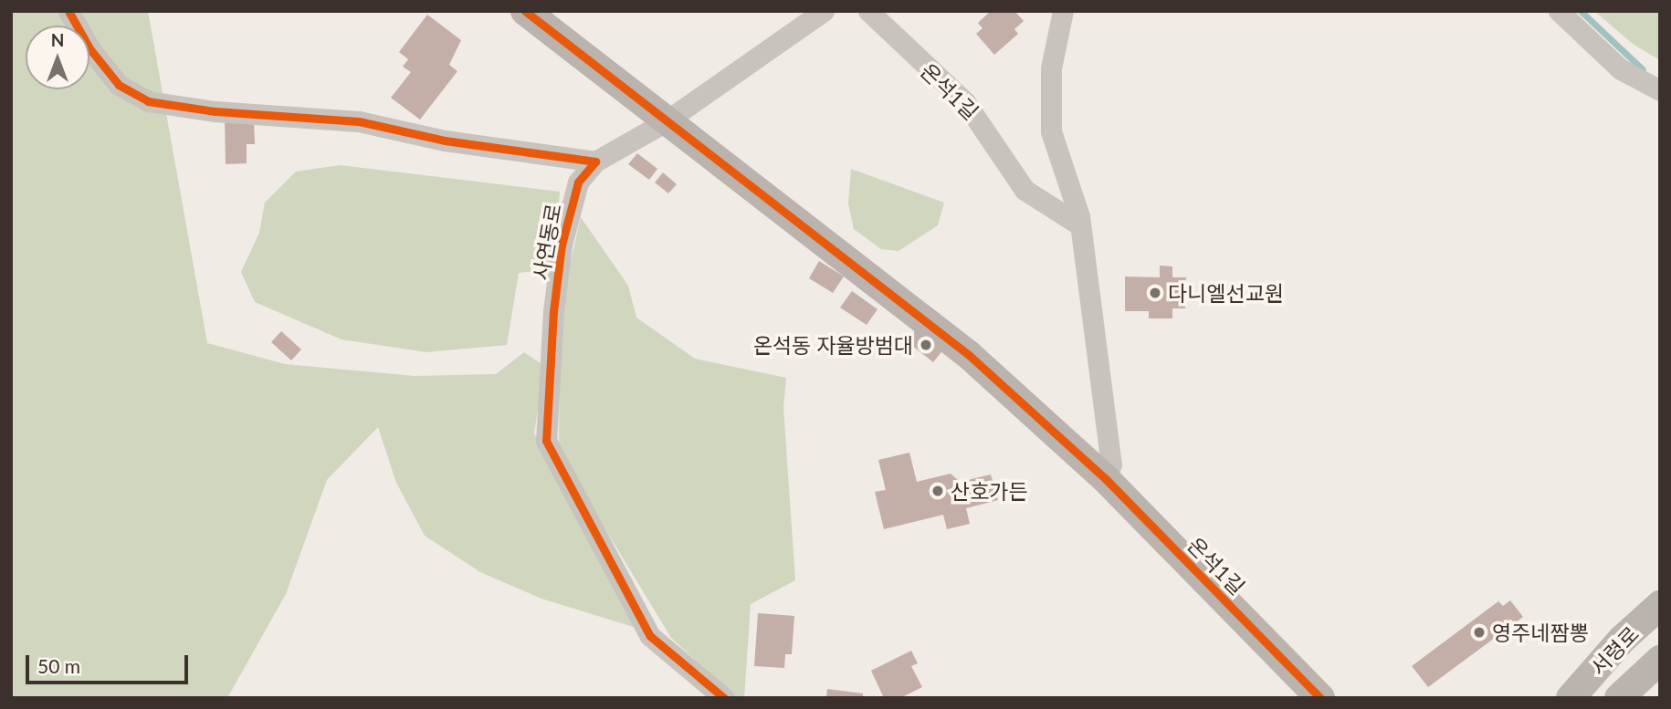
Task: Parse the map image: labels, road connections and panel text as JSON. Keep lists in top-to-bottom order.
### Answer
{
  "streets": {
    "street": ["온석1길", "사연동로", "서령로"]
  },
  "places": [
    "다니엘선교원",
    "온석동 자율방범대",
    "산호가든",
    "영주네짬뽕"
  ],
  "scale_bar": "50 m",
  "north": "top"
}
